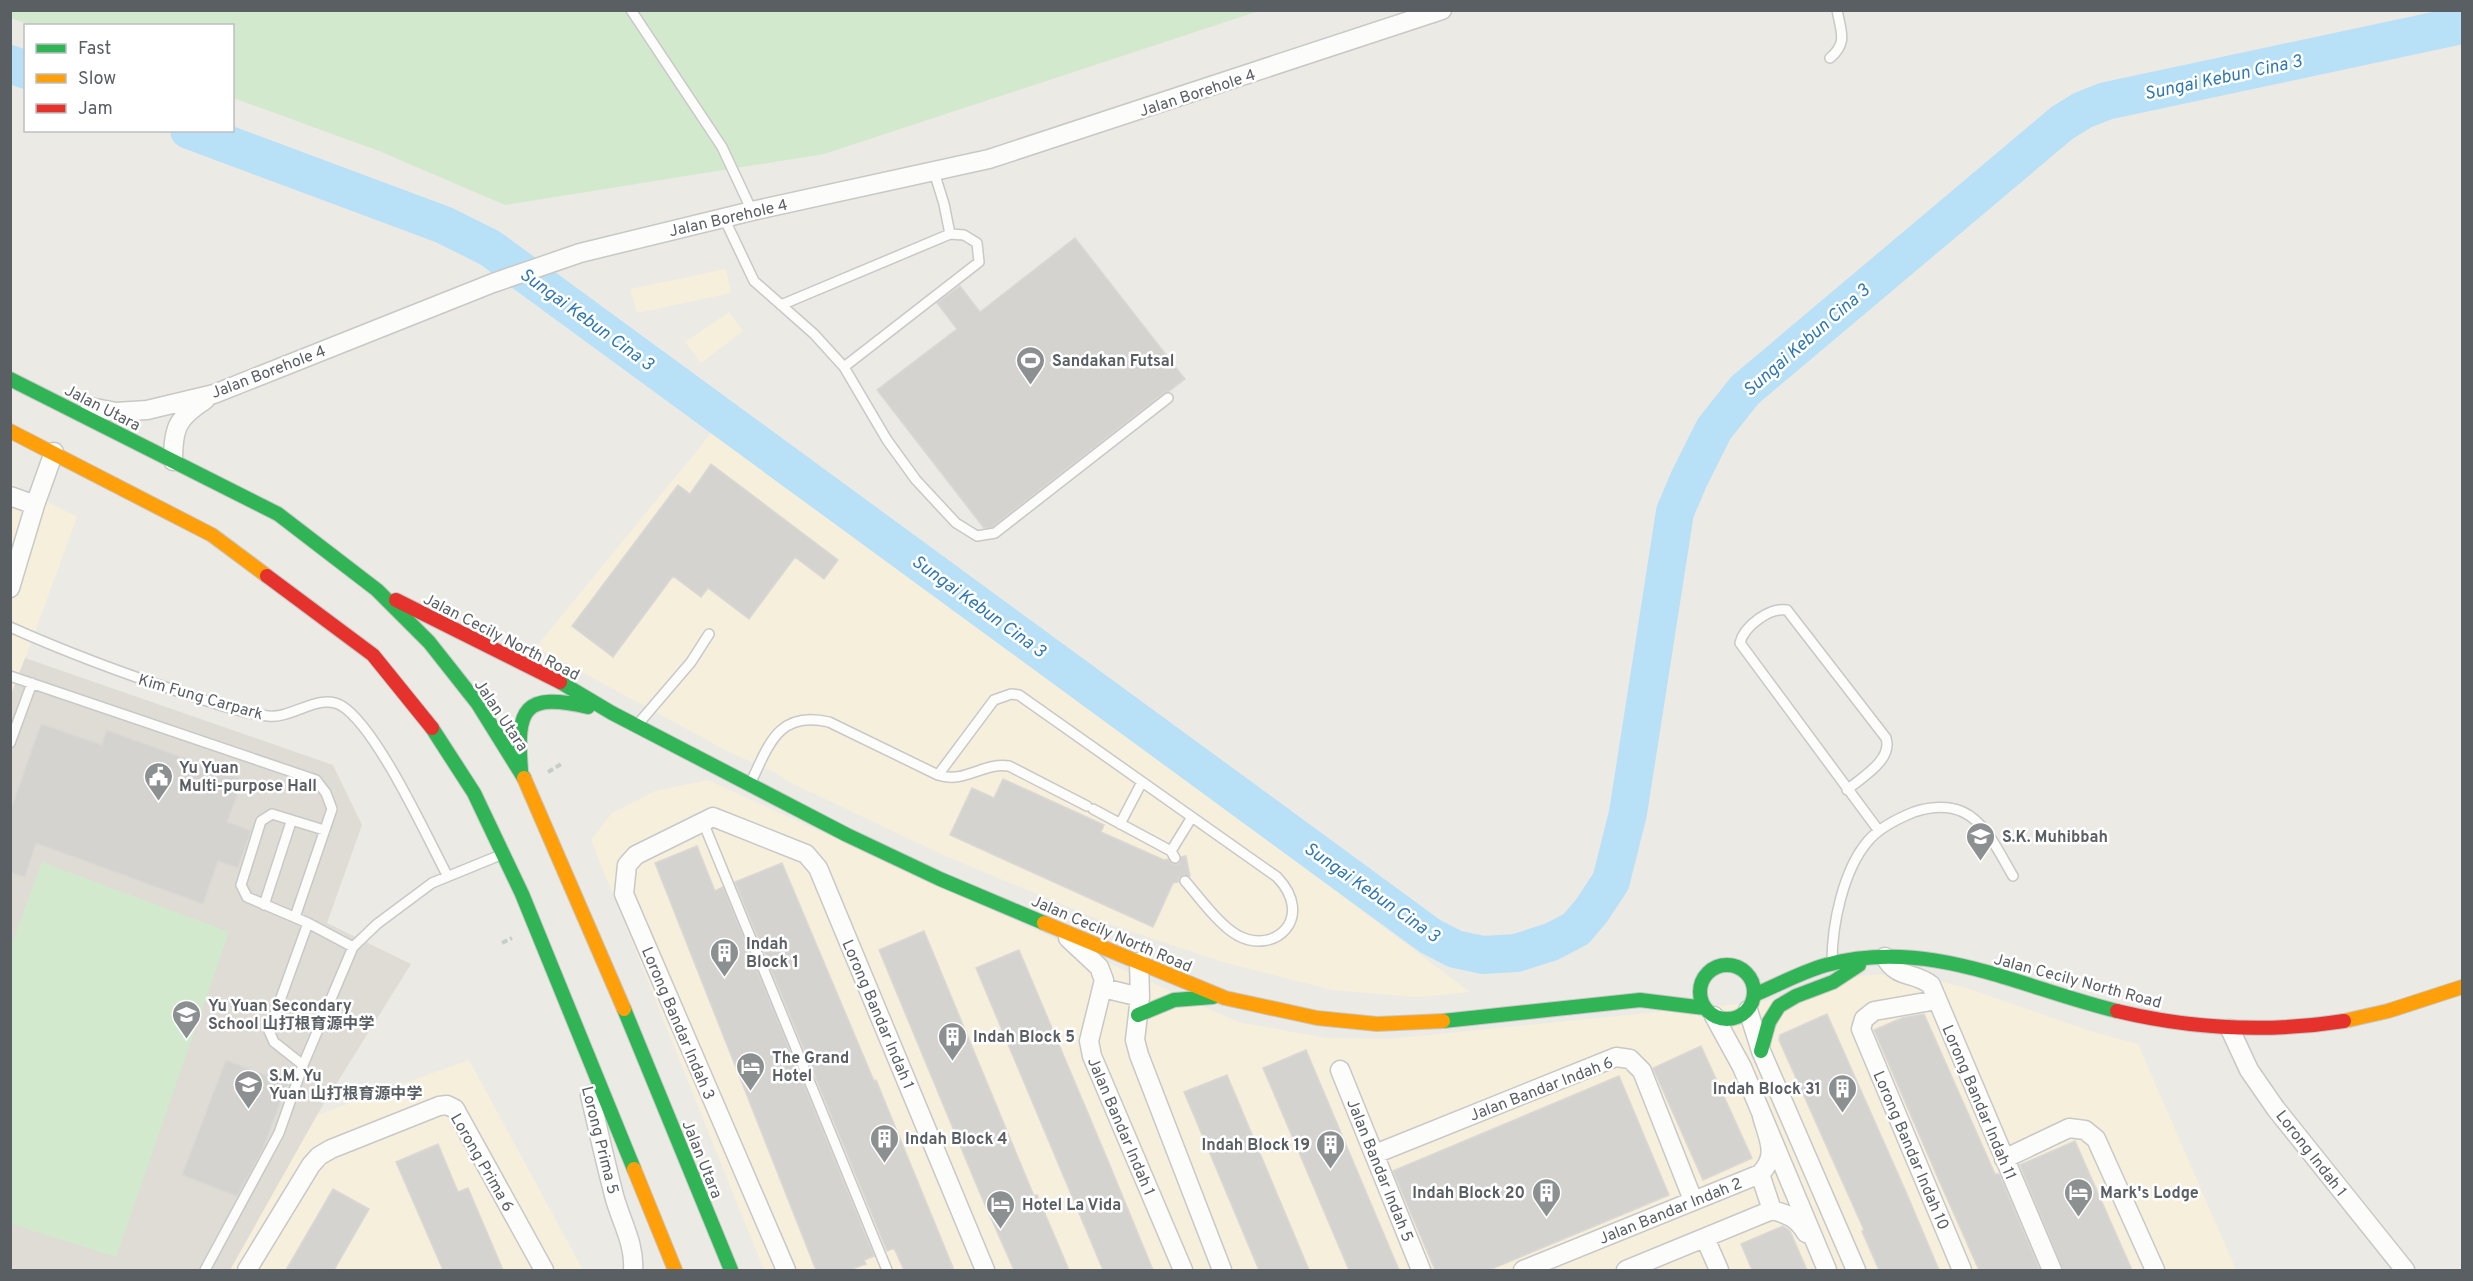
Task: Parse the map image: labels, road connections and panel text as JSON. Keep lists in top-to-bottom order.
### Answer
{
  "streets": {
    "main road": ["Jalan Utara", "Jalan Cecily North Road"],
    "street": [
      "Jalan Borehole 4",
      "Lorong Bandar Indah 1",
      "Lorong Bandar Indah 3",
      "Jalan Bandar Indah 6",
      "Lorong Bandar Indah 11",
      "Jalan Bandar Indah 1",
      "Lorong Prima 5",
      "Lorong Bandar Indah 10",
      "Lorong Indah 1",
      "Lorong Prima 6",
      "Jalan Bandar Indah 5",
      "Jalan Bandar Indah 2"
    ],
    "lane": ["Kim Fung Carpark"]
  },
  "crossings": [
    ["Jalan Borehole 4", "Jalan Utara"],
    ["Jalan Utara", "Jalan Cecily North Road"],
    ["Jalan Cecily North Road", "Lorong Bandar Indah 11"],
    ["Jalan Cecily North Road", "Lorong Indah 1"],
    ["Lorong Bandar Indah 1", "Lorong Bandar Indah 3"],
    ["Jalan Bandar Indah 6", "Jalan Bandar Indah 5"],
    ["Jalan Bandar Indah 6", "Jalan Bandar Indah 2"],
    ["Lorong Bandar Indah 11", "Lorong Bandar Indah 10"]
  ],
  "water": ["Sungai Kebun Cina 3"],
  "places": {
    "sports": ["Sandakan Futsal"],
    "public building": ["Yu Yuan Multi-purpose Hall"],
    "school or university": ["S.K. Muhibbah", "Yu Yuan Secondary School 山打根育源中学", "S.M. Yu Yuan 山打根育源中学"],
    "building": [
      "Indah Block 1",
      "Indah Block 5",
      "Indah Block 31",
      "Indah Block 4",
      "Indah Block 19",
      "Indah Block 20"
    ],
    "hotel": ["The Grand Hotel", "Mark's Lodge", "Hotel La Vida"]
  },
  "legend": ["Fast", "Slow", "Jam"]
}
